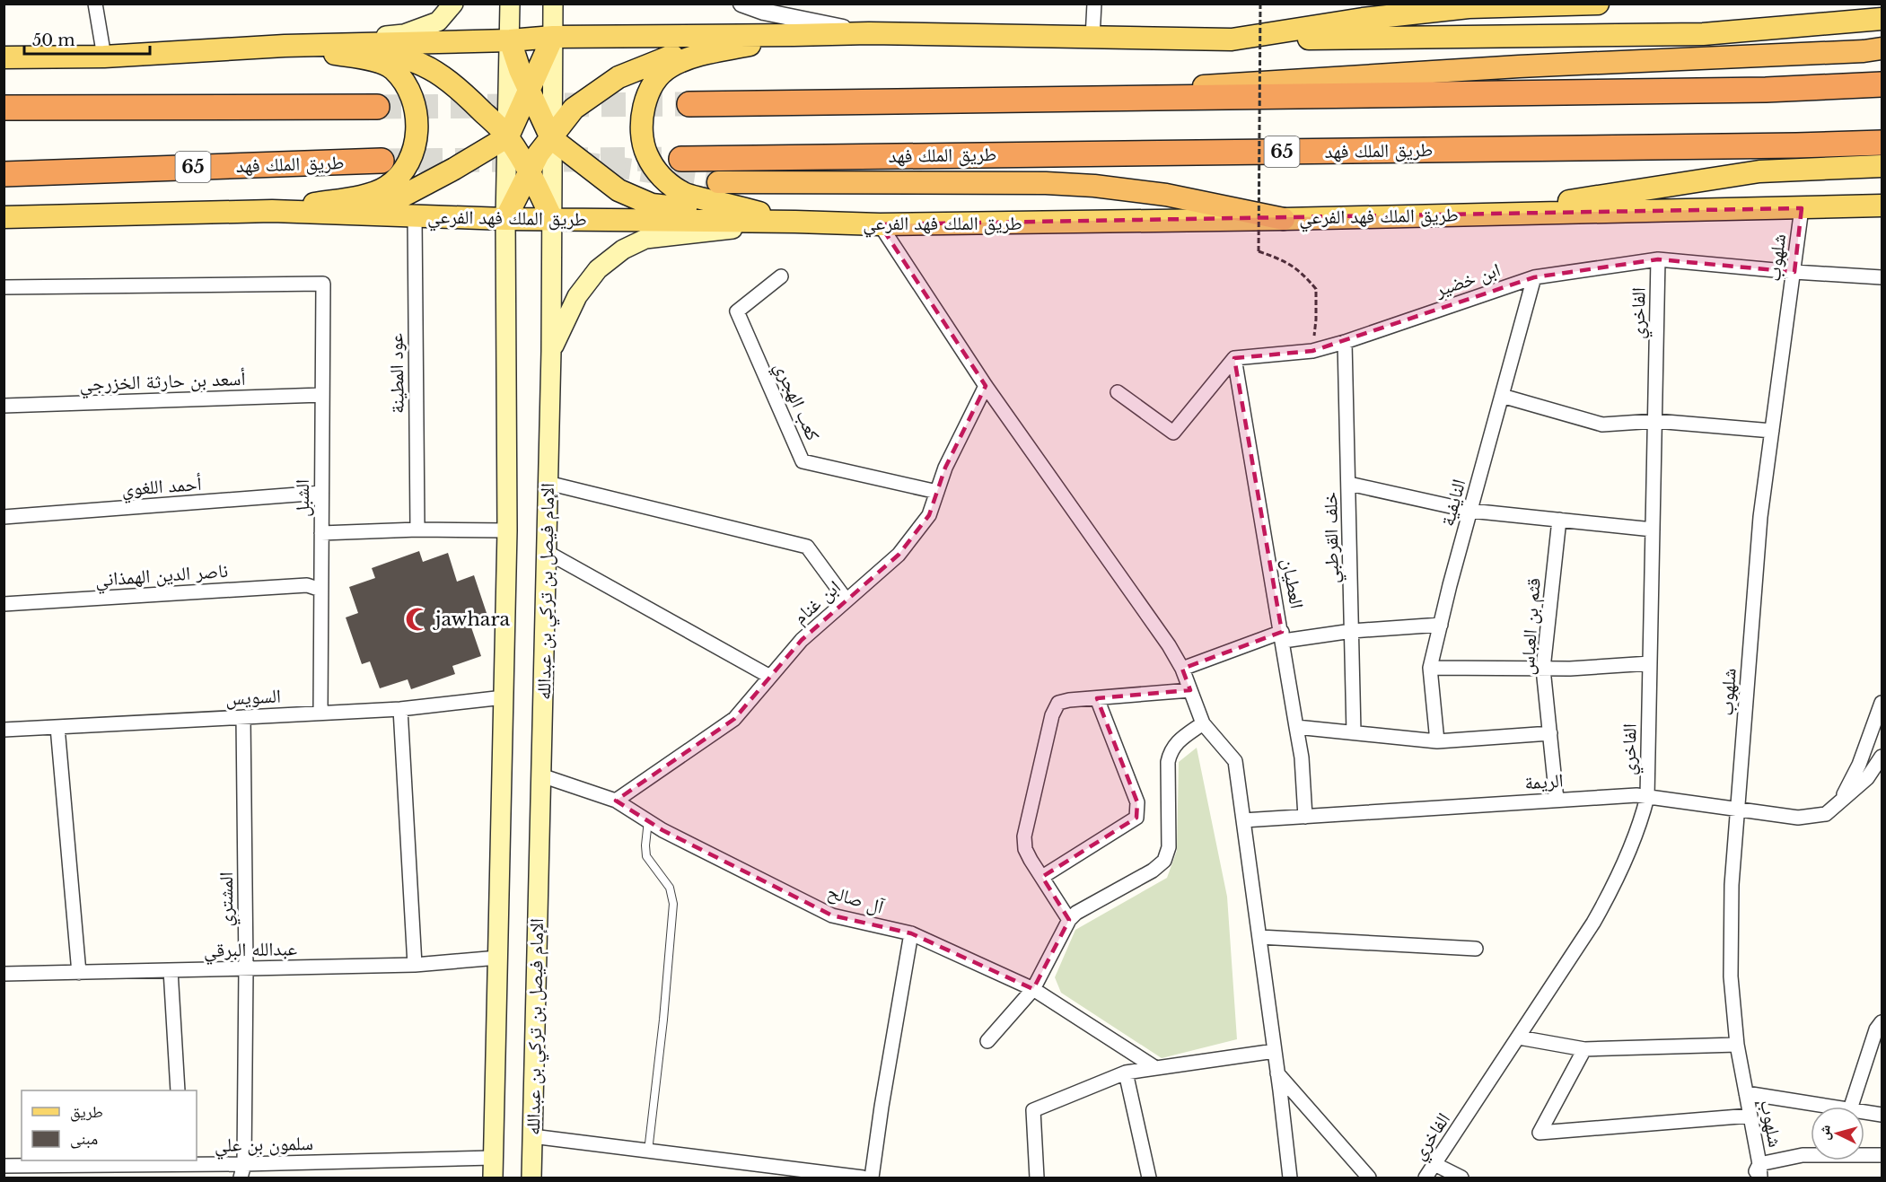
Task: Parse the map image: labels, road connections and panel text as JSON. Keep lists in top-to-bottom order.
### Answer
{
  "streets": {
    "highway": ["طريق الملك فهد", "65"],
    "main road": ["طريق الملك فهد الفرعي", "الإمام فيصل بن تركي بن عبدالله"],
    "street": [
      "شلهوب",
      "ابن خضير",
      "الفاخري",
      "عود المطينة",
      "أسعد بن حارثة الخزرجي",
      "كعب الهجري",
      "أحمد اللغوي",
      "الشبل",
      "النايفية",
      "خلف القرطبي",
      "ناصر الدين الهمذاني",
      "العطيان",
      "ابن غنام",
      "قثم بن العباس",
      "السويس",
      "الريمة",
      "المشتري",
      "آل صالح",
      "عبدالله البرقي",
      "سلمون بن علي"
    ]
  },
  "crossings": [
    ["طريق الملك فهد الفرعي", "شلهوب"],
    ["طريق الملك فهد الفرعي", "عود المطينة"],
    ["طريق الملك فهد الفرعي", "الإمام فيصل بن تركي بن عبدالله"],
    ["شلهوب", "ابن خضير"],
    ["شلهوب", "الريمة"],
    ["ابن خضير", "الفاخري"],
    ["ابن خضير", "النايفية"],
    ["ابن خضير", "خلف القرطبي"],
    ["ابن خضير", "العطيان"],
    ["الفاخري", "الريمة"],
    ["أسعد بن حارثة الخزرجي", "الشبل"],
    ["كعب الهجري", "ابن غنام"],
    ["أحمد اللغوي", "الشبل"],
    ["الشبل", "ناصر الدين الهمذاني"],
    ["الشبل", "السويس"],
    ["العطيان", "الريمة"],
    ["الإمام فيصل بن تركي بن عبدالله", "السويس"],
    ["الإمام فيصل بن تركي بن عبدالله", "آل صالح"],
    ["الإمام فيصل بن تركي بن عبدالله", "عبدالله البرقي"],
    ["الإمام فيصل بن تركي بن عبدالله", "سلمون بن علي"],
    ["ابن غنام", "آل صالح"],
    ["قثم بن العباس", "الريمة"],
    ["السويس", "المشتري"],
    ["المشتري", "عبدالله البرقي"],
    ["المشتري", "سلمون بن علي"]
  ],
  "places": {
    "mosque": ["jawhara"]
  },
  "legend": ["طريق", "مبنى"],
  "scale_bar": "50 m",
  "north": "left"
}
